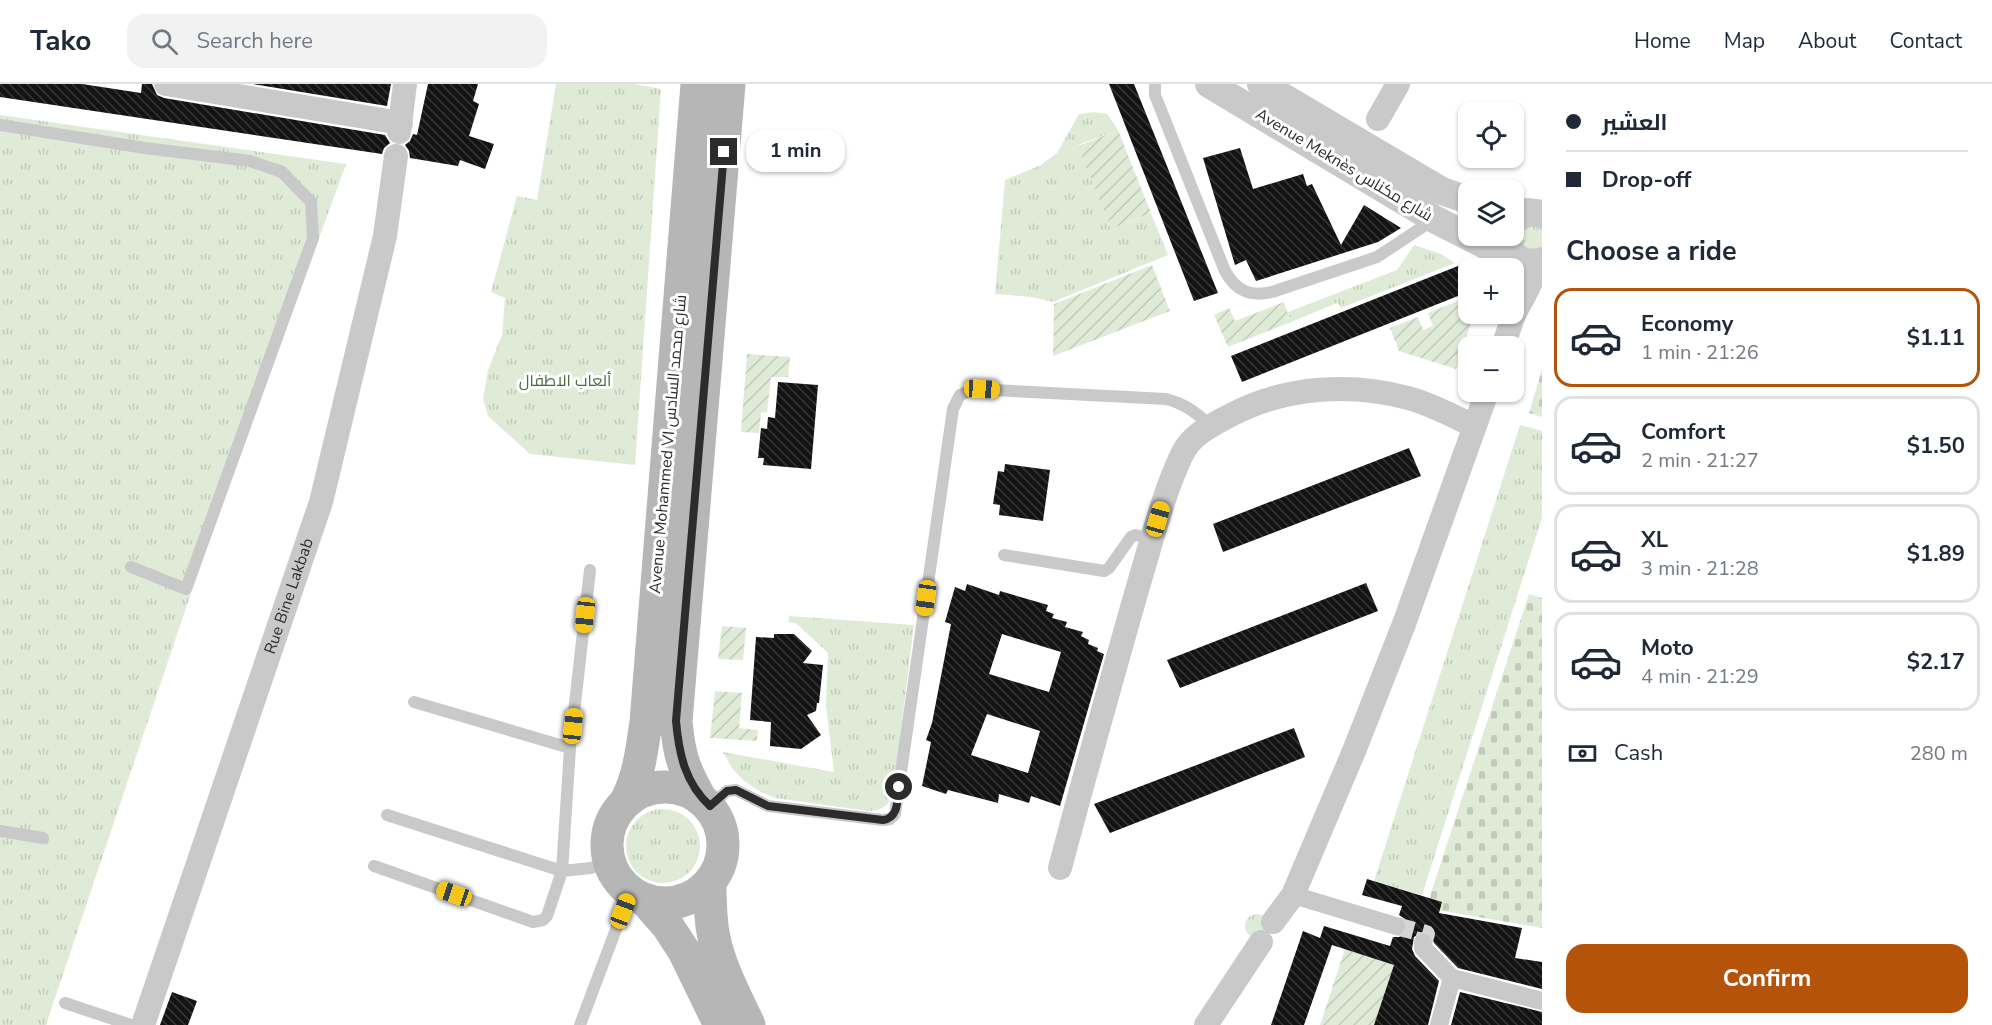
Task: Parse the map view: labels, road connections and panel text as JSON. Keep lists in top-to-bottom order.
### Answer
{
  "streets": {
    "main road": ["Avenue Mohammed VI شارع محمد السادس"],
    "street": ["Avenue Meknès شارع مكناس", "Rue Bine Lakbab"]
  },
  "parks": ["ألعاب الاطفال"],
  "page": {
    "header": "Tako",
    "search": "Search here",
    "nav": [
      "Home",
      "Map",
      "About",
      "Contact"
    ],
    "banner": ["العشير", "Drop-off"],
    "map_buttons": ["+", "−"],
    "bubble": "1 min",
    "heading": "Choose a ride",
    "list": [
      {
        "name": "Economy",
        "note": "1 min · 21:26",
        "value": "$1.11"
      },
      {
        "name": "Comfort",
        "note": "2 min · 21:27",
        "value": "$1.50"
      },
      {
        "name": "XL",
        "note": "3 min · 21:28",
        "value": "$1.89"
      },
      {
        "name": "Moto",
        "note": "4 min · 21:29",
        "value": "$2.17"
      }
    ],
    "pay": ["Cash", "280 m"],
    "buttons": "Confirm"
  }
}
